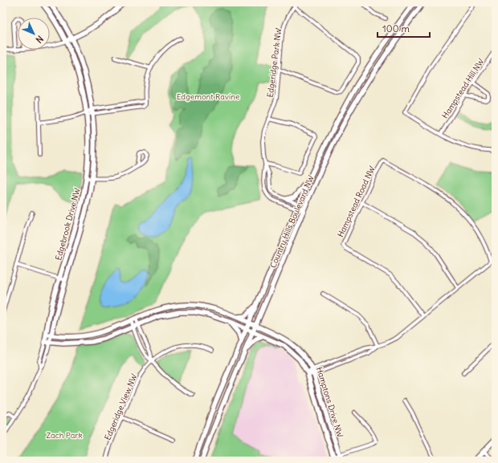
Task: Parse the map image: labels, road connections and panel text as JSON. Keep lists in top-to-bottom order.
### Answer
{
  "streets": {
    "street": [
      "Edgeridge Park NW",
      "Hampstead Hill NW",
      "Hampstead Road NW",
      "Country Hills Boulevard NW",
      "Edgebrook Drive NW",
      "Hamptons Drive NW",
      "Edgeridge View NW"
    ]
  },
  "crossings": [
    ["Edgeridge Park NW", "Country Hills Boulevard NW"],
    ["Hampstead Road NW", "Hamptons Drive NW"],
    ["Country Hills Boulevard NW", "Hamptons Drive NW"],
    ["Edgebrook Drive NW", "Hamptons Drive NW"]
  ],
  "parks": ["Edgemont Ravine", "Zach Park"],
  "scale_bar": "100 m",
  "north": "bottom right"
}
